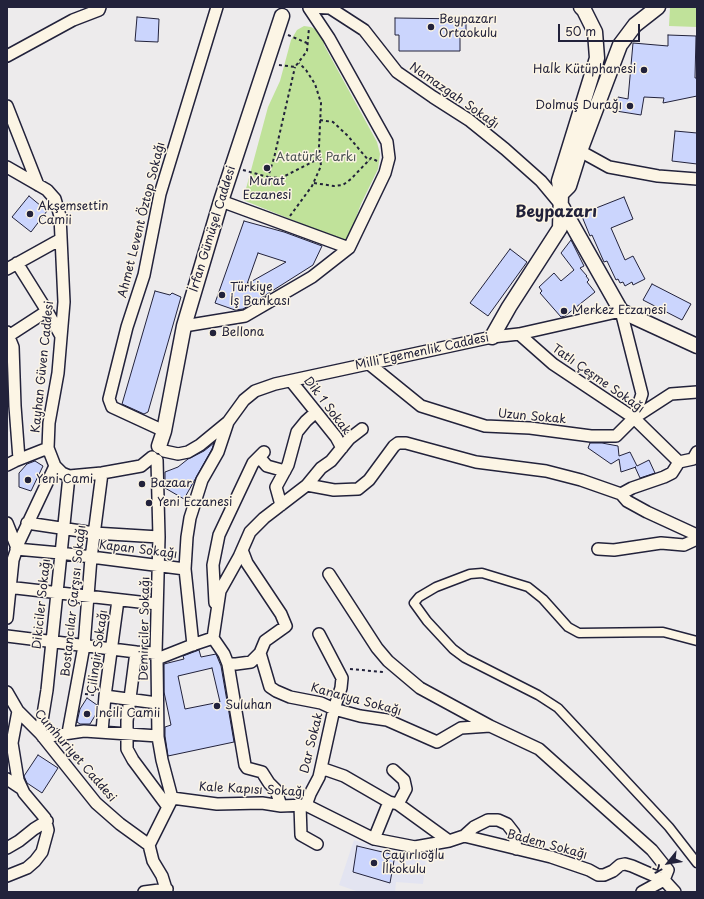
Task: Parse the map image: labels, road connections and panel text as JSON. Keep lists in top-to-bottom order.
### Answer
{
  "streets": {
    "street": [
      "Namazgah Sokağı",
      "Ahmet Levent Öztop Sokağı",
      "İrfan Gümüşel Caddesi",
      "Milli Egemenlik Caddesi",
      "Kayhan Güven Caddesi",
      "Tatlı Çeşme Sokağı",
      "Dik 1 Sokak",
      "Uzun Sokak",
      "Kapan Sokağı",
      "Bostancılar Çarşısı Sokağı",
      "Dikiciler Sokağı",
      "Demirciler Sokağı",
      "Çilingir Sokağı",
      "Kanarya Sokağı",
      "Dar Sokak",
      "Cumhuriyet Caddesi",
      "Kale Kapısı Sokağı",
      "Badem Sokağı"
    ]
  },
  "crossings": [
    ["Ahmet Levent Öztop Sokağı", "İrfan Gümüşel Caddesi"],
    ["İrfan Gümüşel Caddesi", "Milli Egemenlik Caddesi"],
    ["İrfan Gümüşel Caddesi", "Demirciler Sokağı"],
    ["Milli Egemenlik Caddesi", "Tatlı Çeşme Sokağı"],
    ["Milli Egemenlik Caddesi", "Dik 1 Sokak"],
    ["Milli Egemenlik Caddesi", "Uzun Sokak"],
    ["Milli Egemenlik Caddesi", "Demirciler Sokağı"],
    ["Tatlı Çeşme Sokağı", "Uzun Sokak"],
    ["Kapan Sokağı", "Bostancılar Çarşısı Sokağı"],
    ["Kapan Sokağı", "Dikiciler Sokağı"],
    ["Kapan Sokağı", "Demirciler Sokağı"],
    ["Dikiciler Sokağı", "Cumhuriyet Caddesi"],
    ["Demirciler Sokağı", "Kale Kapısı Sokağı"],
    ["Kanarya Sokağı", "Dar Sokak"],
    ["Dar Sokak", "Kale Kapısı Sokağı"],
    ["Kale Kapısı Sokağı", "Badem Sokağı"]
  ],
  "districts": ["Beypazarı"],
  "parks": ["Atatürk Parkı"],
  "places": [
    "Beypazarı Ortaokulu",
    "Halk Kütüphanesi",
    "Dolmuş Durağı",
    "Murat Eczanesi",
    "Akşemsettin Camii",
    "Türkiye İş Bankası",
    "Merkez Eczanesi",
    "Bellona",
    "Yeni Cami",
    "Bazaar",
    "Yeni Eczanesi",
    "Suluhan",
    "İncili Camii",
    "Çayırlıoğlu İlkokulu"
  ],
  "scale_bar": "50 m",
  "north": "bottom left"
}
